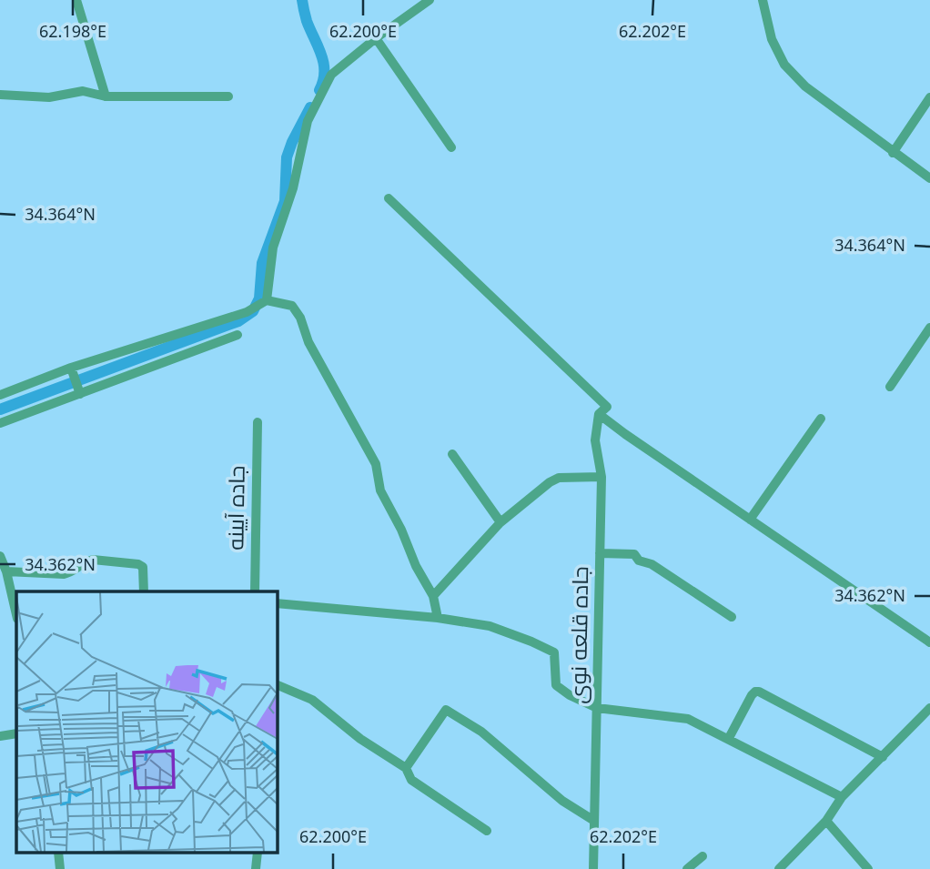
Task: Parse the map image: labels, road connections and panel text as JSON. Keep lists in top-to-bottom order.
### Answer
{
  "streets": {
    "street": ["جاده آیینه", "جاده قلعه نوی"]
  },
  "coordinates": [
    "62.198°E",
    "62.200°E",
    "62.202°E",
    "34.364°N",
    "34.362°N"
  ]
}
